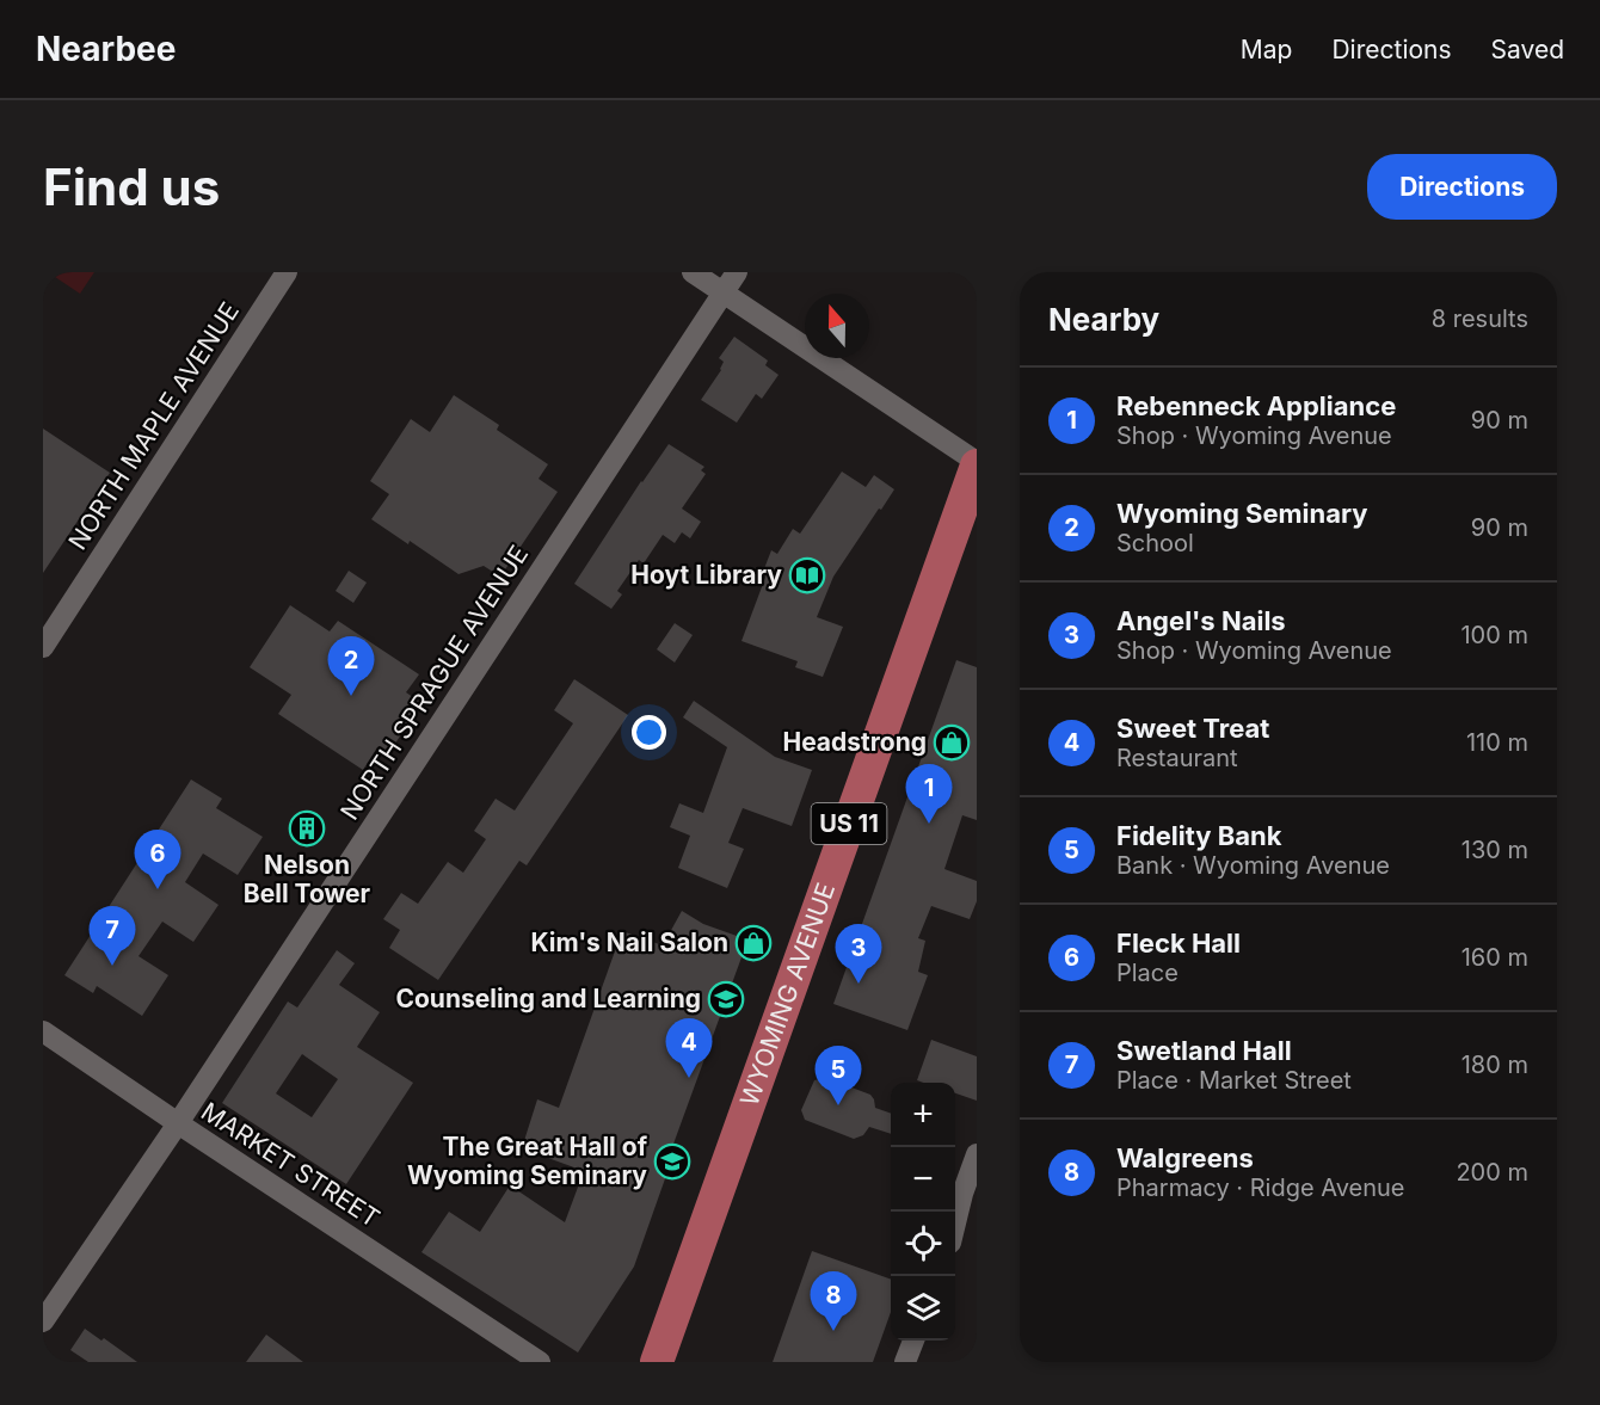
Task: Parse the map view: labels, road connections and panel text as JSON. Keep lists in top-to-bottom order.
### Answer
{
  "streets": {
    "main road": ["US 11", "WYOMING AVENUE"],
    "street": ["NORTH MAPLE AVENUE", "NORTH SPRAGUE AVENUE", "MARKET STREET"]
  },
  "crossings": [
    ["NORTH SPRAGUE AVENUE", "MARKET STREET"]
  ],
  "places": {
    "library": ["Hoyt Library"],
    "shop": ["Headstrong", "Kim's Nail Salon"],
    "building": ["Nelson Bell Tower"],
    "school or university": ["Counseling and Learning", "The Great Hall of Wyoming Seminary"]
  },
  "north": "top",
  "page": {
    "header": "Nearbee",
    "nav": ["Map", "Directions", "Saved"],
    "buttons": "Directions",
    "title": "Find us",
    "heading": ["Nearby", "8 results"],
    "list": [
      {
        "mark": "1",
        "name": "Rebenneck Appliance",
        "note": "Shop · Wyoming Avenue",
        "value": "90 m"
      },
      {
        "mark": "2",
        "name": "Wyoming Seminary",
        "note": "School",
        "value": "90 m"
      },
      {
        "mark": "3",
        "name": "Angel's Nails",
        "note": "Shop · Wyoming Avenue",
        "value": "100 m"
      },
      {
        "mark": "4",
        "name": "Sweet Treat",
        "note": "Restaurant",
        "value": "110 m"
      },
      {
        "mark": "5",
        "name": "Fidelity Bank",
        "note": "Bank · Wyoming Avenue",
        "value": "130 m"
      },
      {
        "mark": "6",
        "name": "Fleck Hall",
        "note": "Place",
        "value": "160 m"
      },
      {
        "mark": "7",
        "name": "Swetland Hall",
        "note": "Place · Market Street",
        "value": "180 m"
      },
      {
        "mark": "8",
        "name": "Walgreens",
        "note": "Pharmacy · Ridge Avenue",
        "value": "200 m"
      }
    ],
    "pins": [
      "2",
      "1",
      "6",
      "7",
      "3",
      "4",
      "5",
      "8"
    ],
    "map_buttons": ["+", "−"]
  }
}
